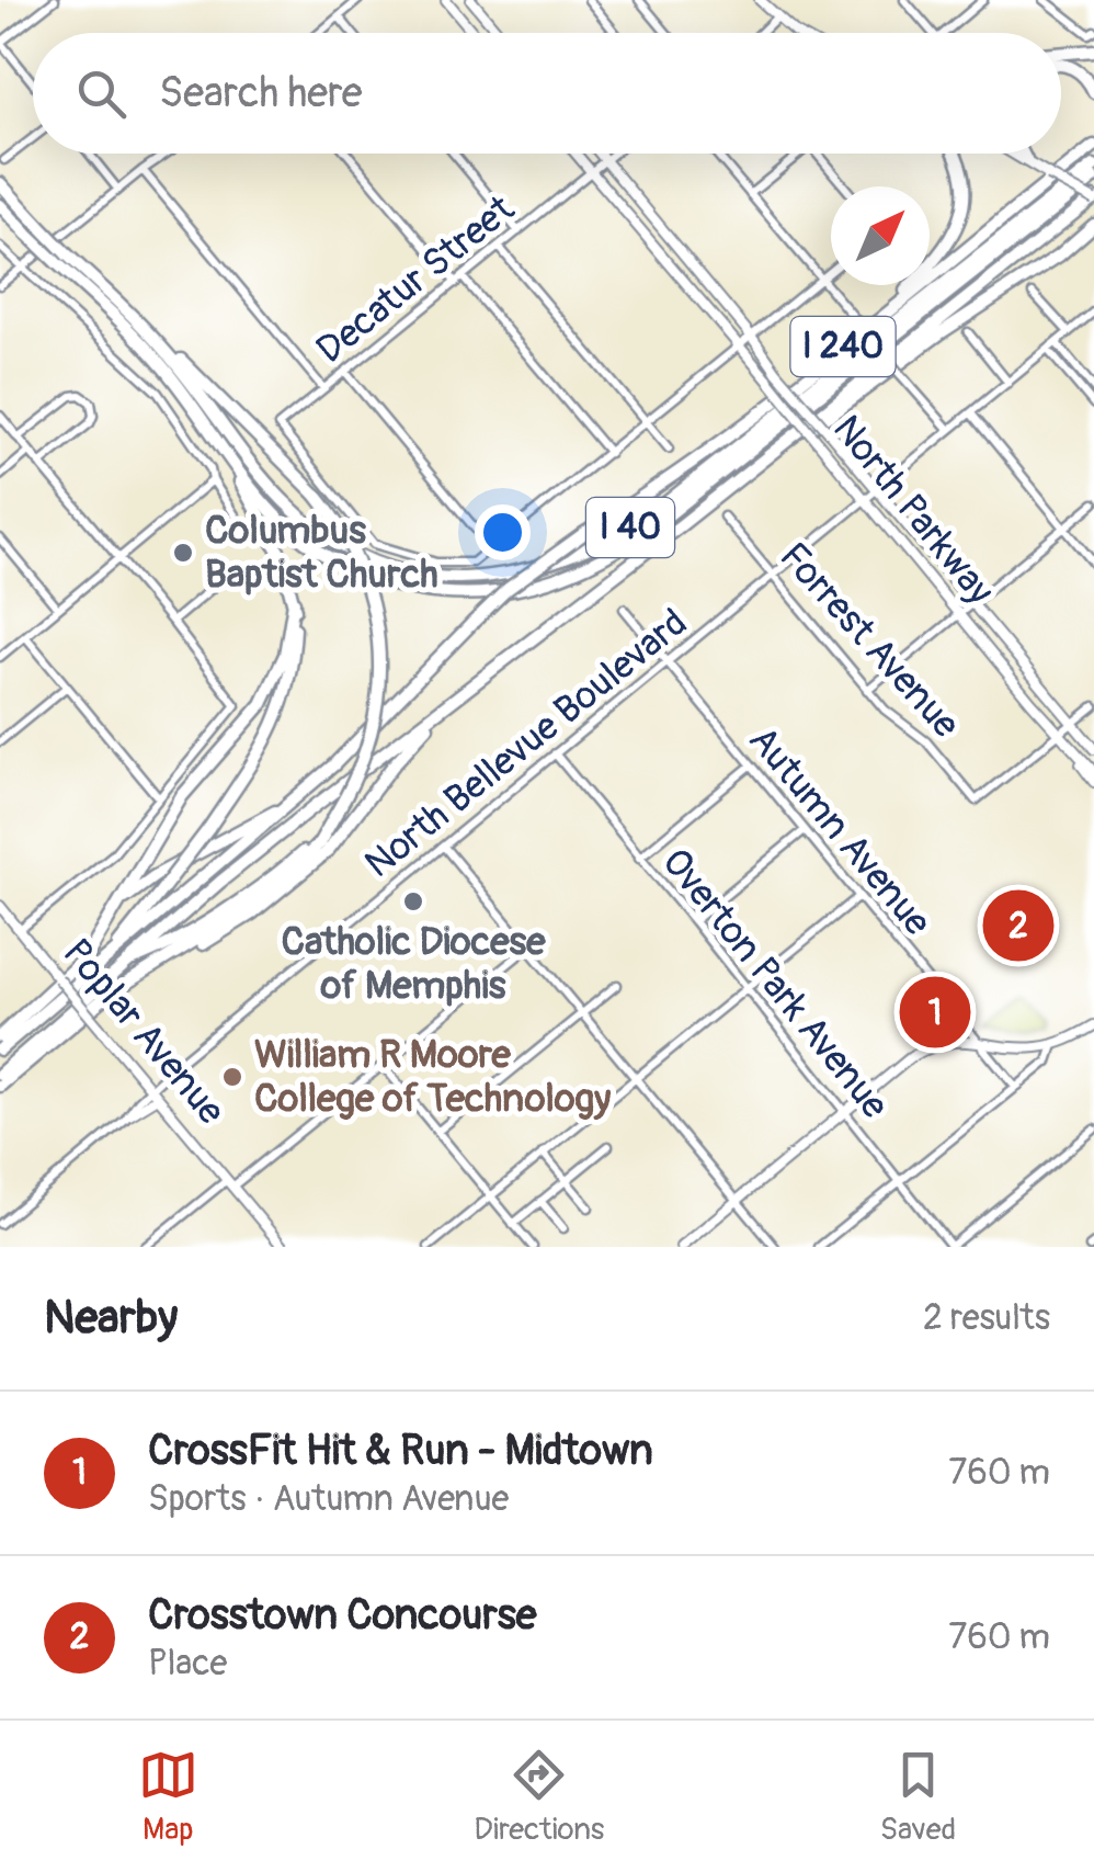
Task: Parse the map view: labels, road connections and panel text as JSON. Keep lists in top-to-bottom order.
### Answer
{
  "streets": {
    "highway": ["I 240", "I 40"],
    "main road": ["North Parkway", "Poplar Avenue"],
    "street": [
      "Decatur Street",
      "Forrest Avenue",
      "North Bellevue Boulevard",
      "Autumn Avenue",
      "Overton Park Avenue"
    ]
  },
  "crossings": [
    ["Decatur Street", "North Parkway"],
    ["North Parkway", "Forrest Avenue"],
    ["North Parkway", "North Bellevue Boulevard"],
    ["Forrest Avenue", "North Bellevue Boulevard"],
    ["North Bellevue Boulevard", "Autumn Avenue"],
    ["North Bellevue Boulevard", "Overton Park Avenue"],
    ["North Bellevue Boulevard", "Poplar Avenue"]
  ],
  "places": ["Columbus Baptist Church", "Catholic Diocese of Memphis", "William R Moore College of Technology"],
  "north": "top right",
  "page": {
    "search": "Search here",
    "pins": ["2", "1"],
    "heading": ["Nearby", "2 results"],
    "list": [
      {
        "mark": "1",
        "name": "CrossFit Hit & Run - Midtown",
        "note": "Sports · Autumn Avenue",
        "value": "760 m"
      },
      {
        "mark": "2",
        "name": "Crosstown Concourse",
        "note": "Place",
        "value": "760 m"
      }
    ],
    "nav": ["Map", "Directions", "Saved"]
  }
}
